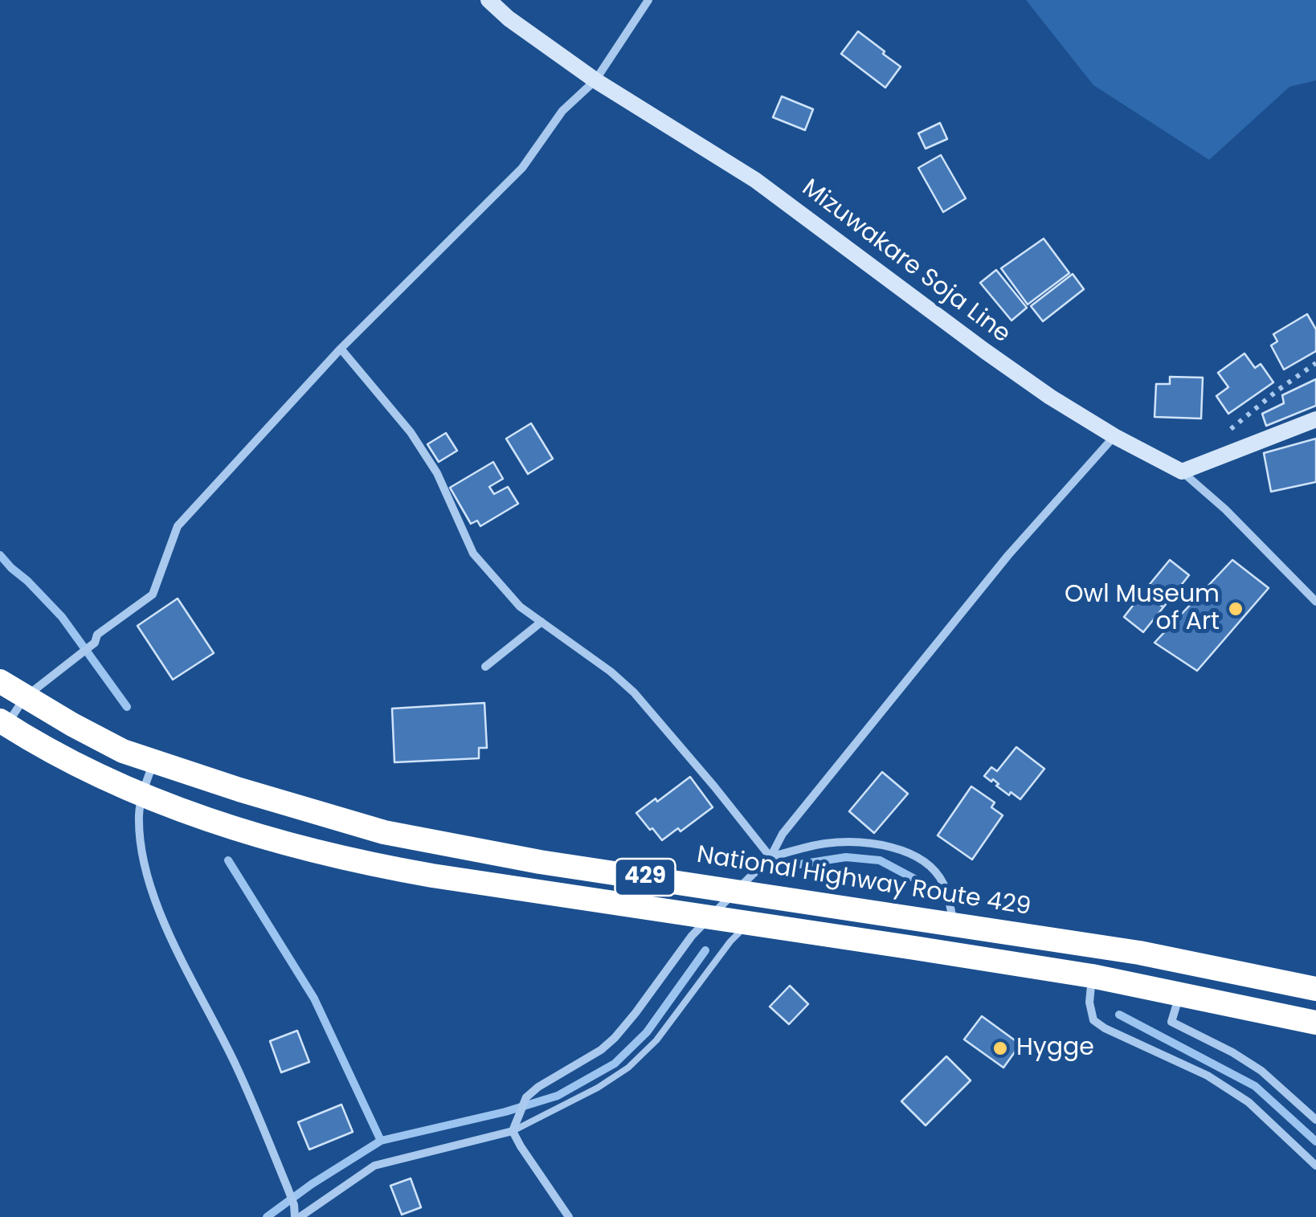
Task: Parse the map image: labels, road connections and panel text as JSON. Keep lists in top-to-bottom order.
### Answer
{
  "streets": {
    "highway": ["429", "National Highway Route 429"],
    "main road": ["Mizuwakare Soja Line"]
  },
  "places": ["Owl Museum of Art", "Hygge"]
}
